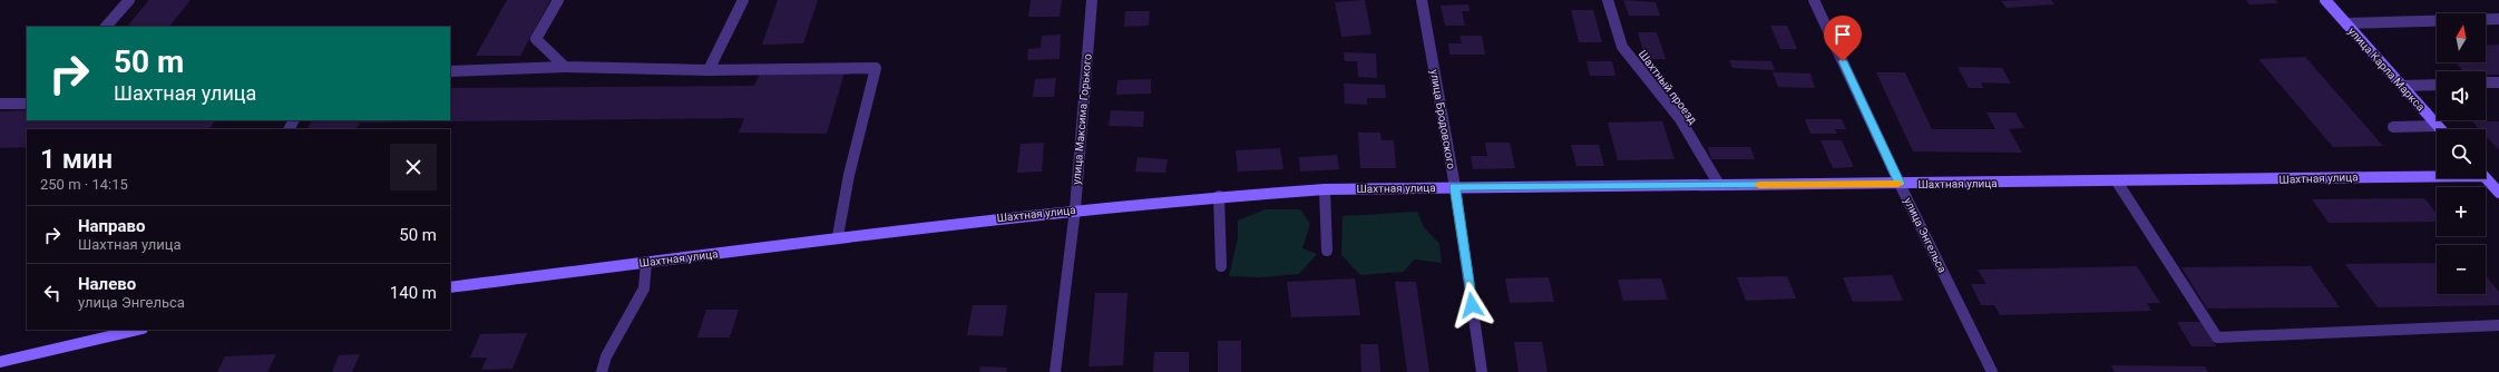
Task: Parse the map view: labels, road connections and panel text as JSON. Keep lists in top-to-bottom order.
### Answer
{
  "streets": {
    "main road": ["улица Карла Маркса", "Шахтная улица"],
    "street": [
      "Шахтный проезд",
      "улица Максима Горького",
      "улица Бродовского",
      "улица Энгельса"
    ]
  },
  "crossings": [
    ["Шахтный проезд", "Шахтная улица"],
    ["улица Максима Горького", "Шахтная улица"],
    ["улица Бродовского", "Шахтная улица"],
    ["Шахтная улица", "улица Энгельса"]
  ],
  "north": "top",
  "page": {
    "map_buttons": ["+", "−"],
    "turn": ["50 m", "Шахтная улица"],
    "heading": ["1 мин", "250 m · 14:15"],
    "list": [
      {
        "name": "Направо",
        "note": "Шахтная улица",
        "value": "50 m"
      },
      {
        "name": "Налево",
        "note": "улица Энгельса",
        "value": "140 m"
      }
    ]
  }
}
